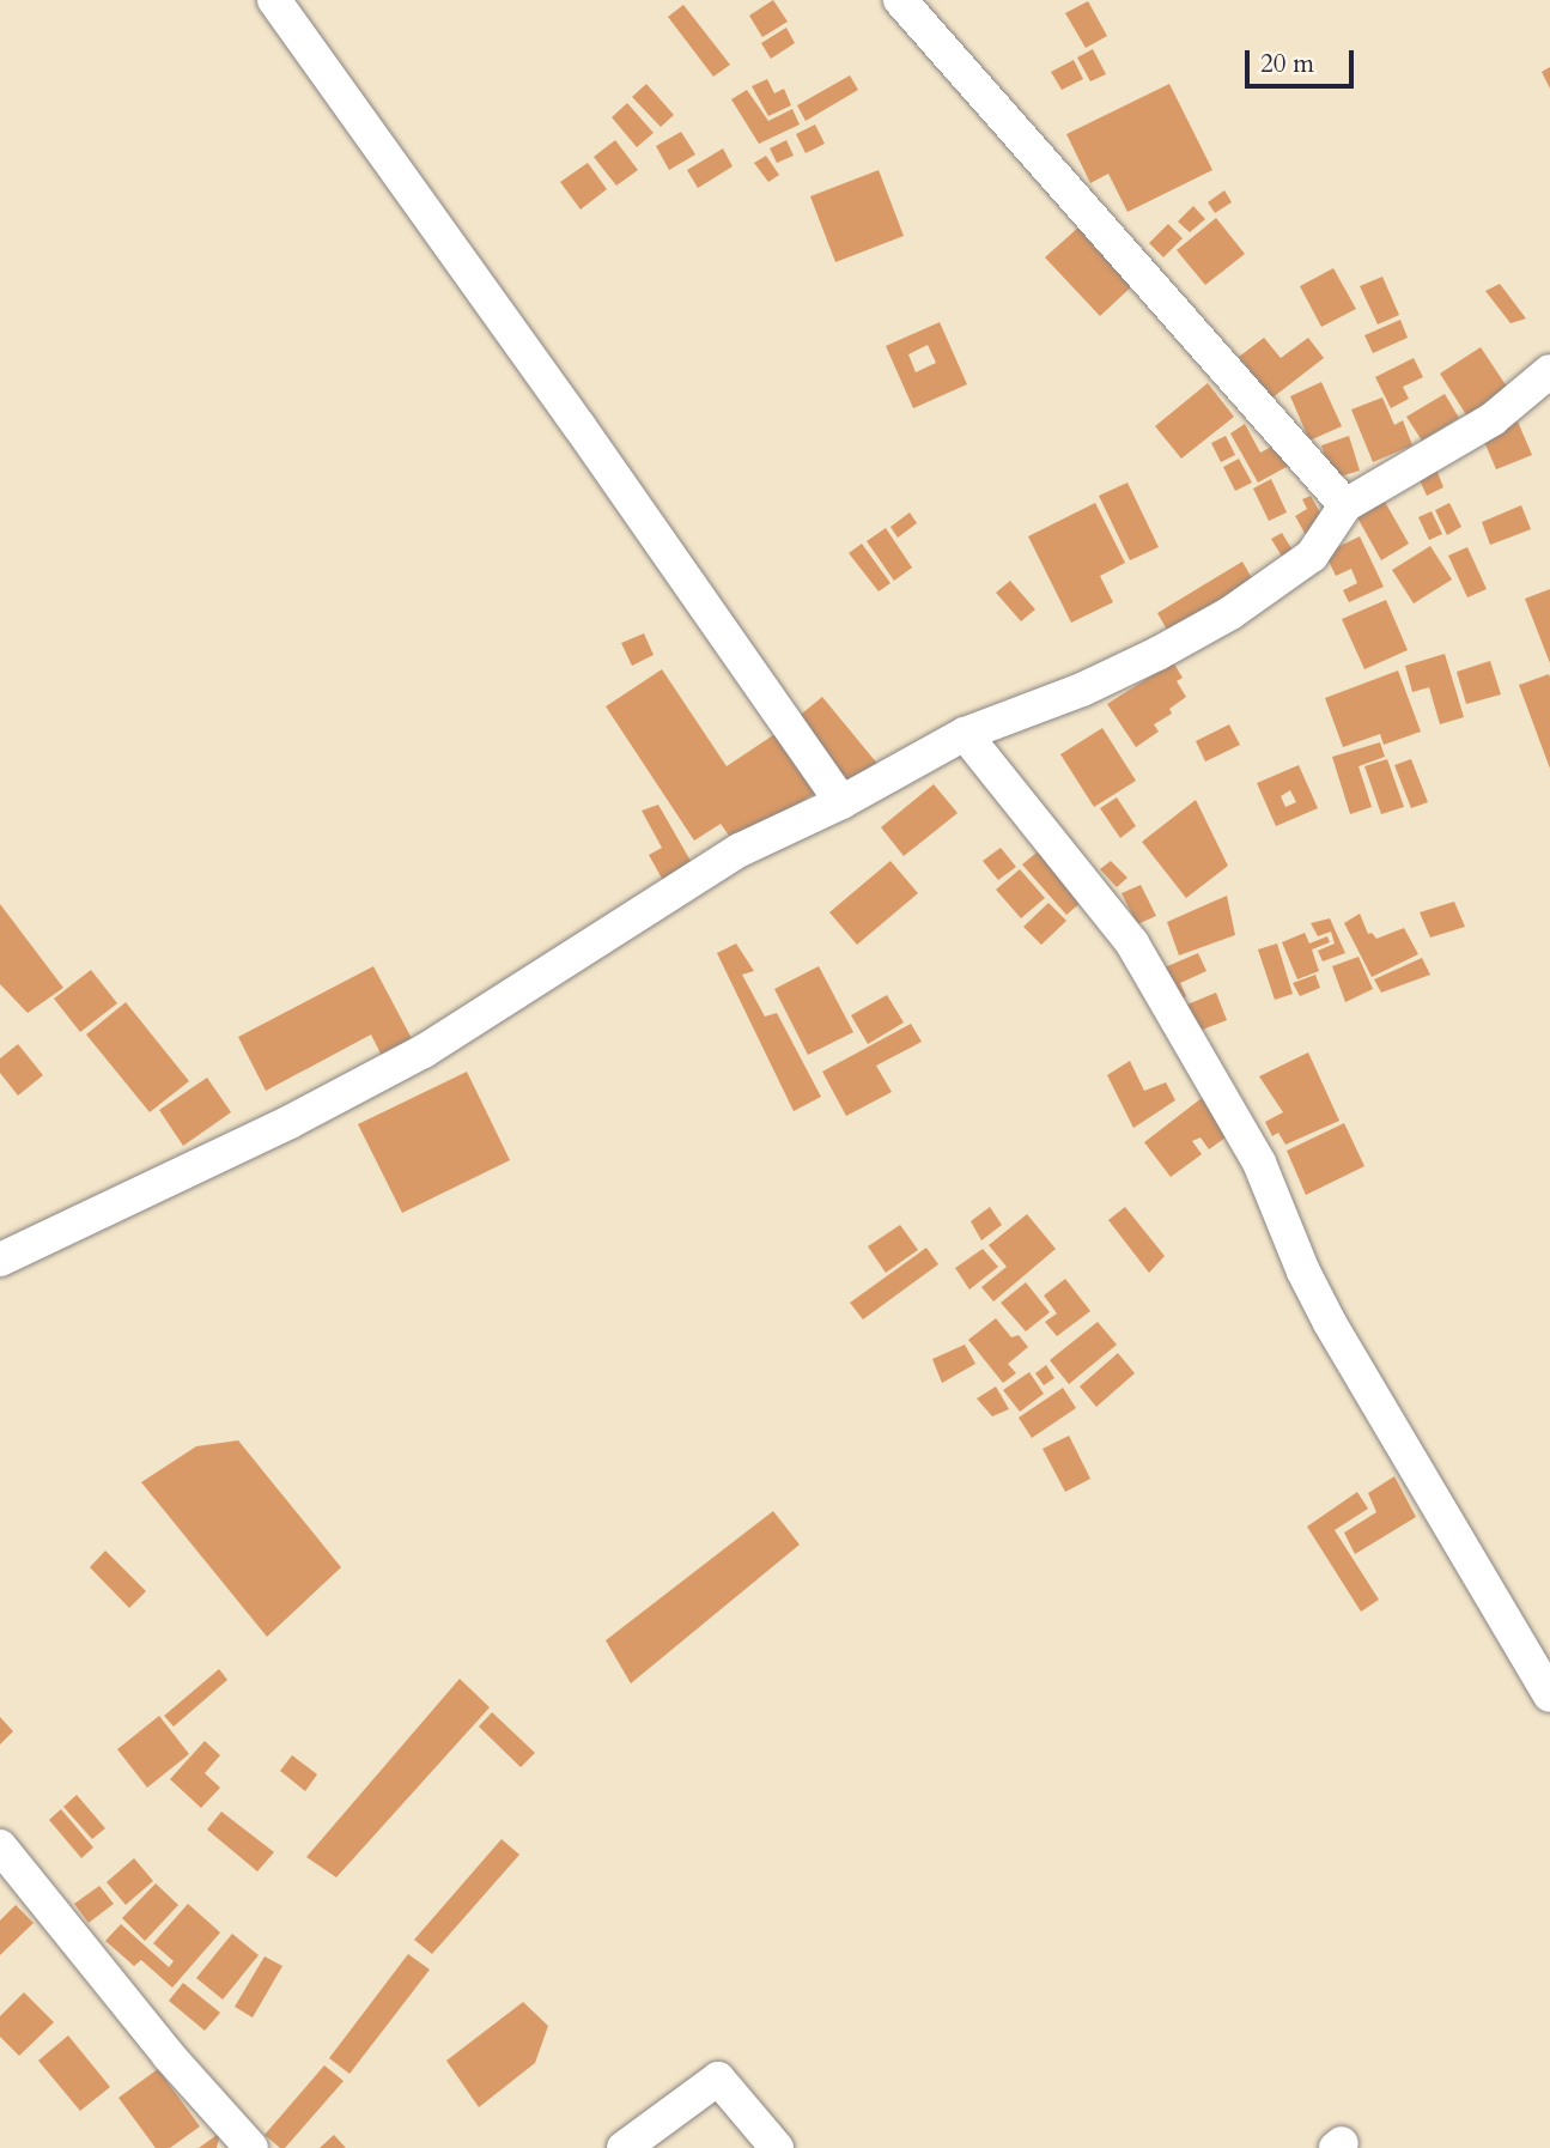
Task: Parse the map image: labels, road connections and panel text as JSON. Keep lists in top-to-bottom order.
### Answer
{
  "scale_bar": "20 m"
}
